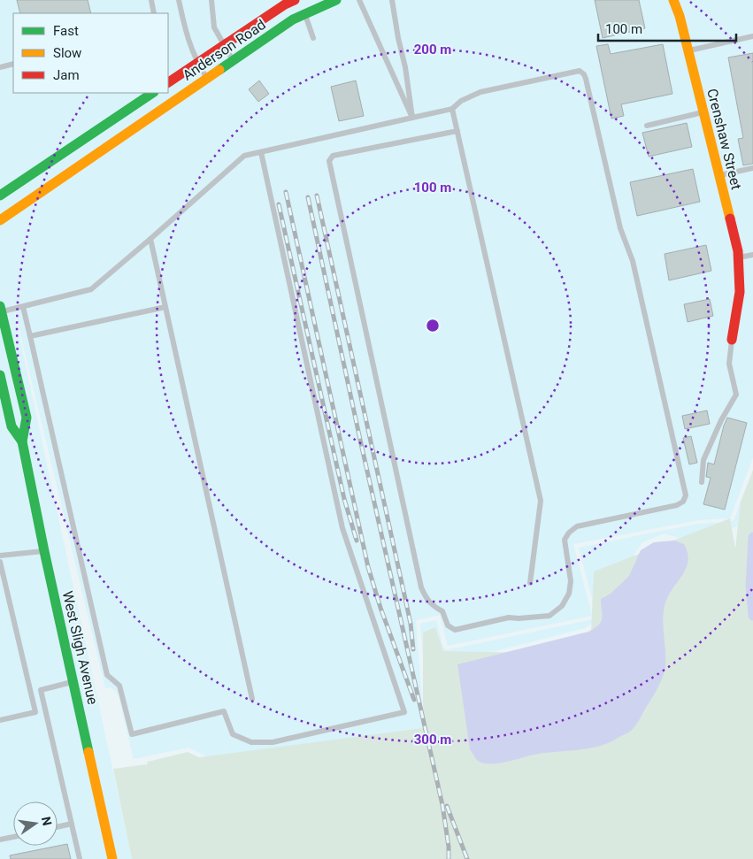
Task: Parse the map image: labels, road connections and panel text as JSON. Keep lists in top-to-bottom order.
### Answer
{
  "streets": {
    "main road": ["Anderson Road", "Crenshaw Street", "West Sligh Avenue"]
  },
  "legend": ["Fast", "Slow", "Jam"],
  "scale_bar": "100 m",
  "north": "right",
  "rings": ["200 m", "100 m", "300 m"]
}
